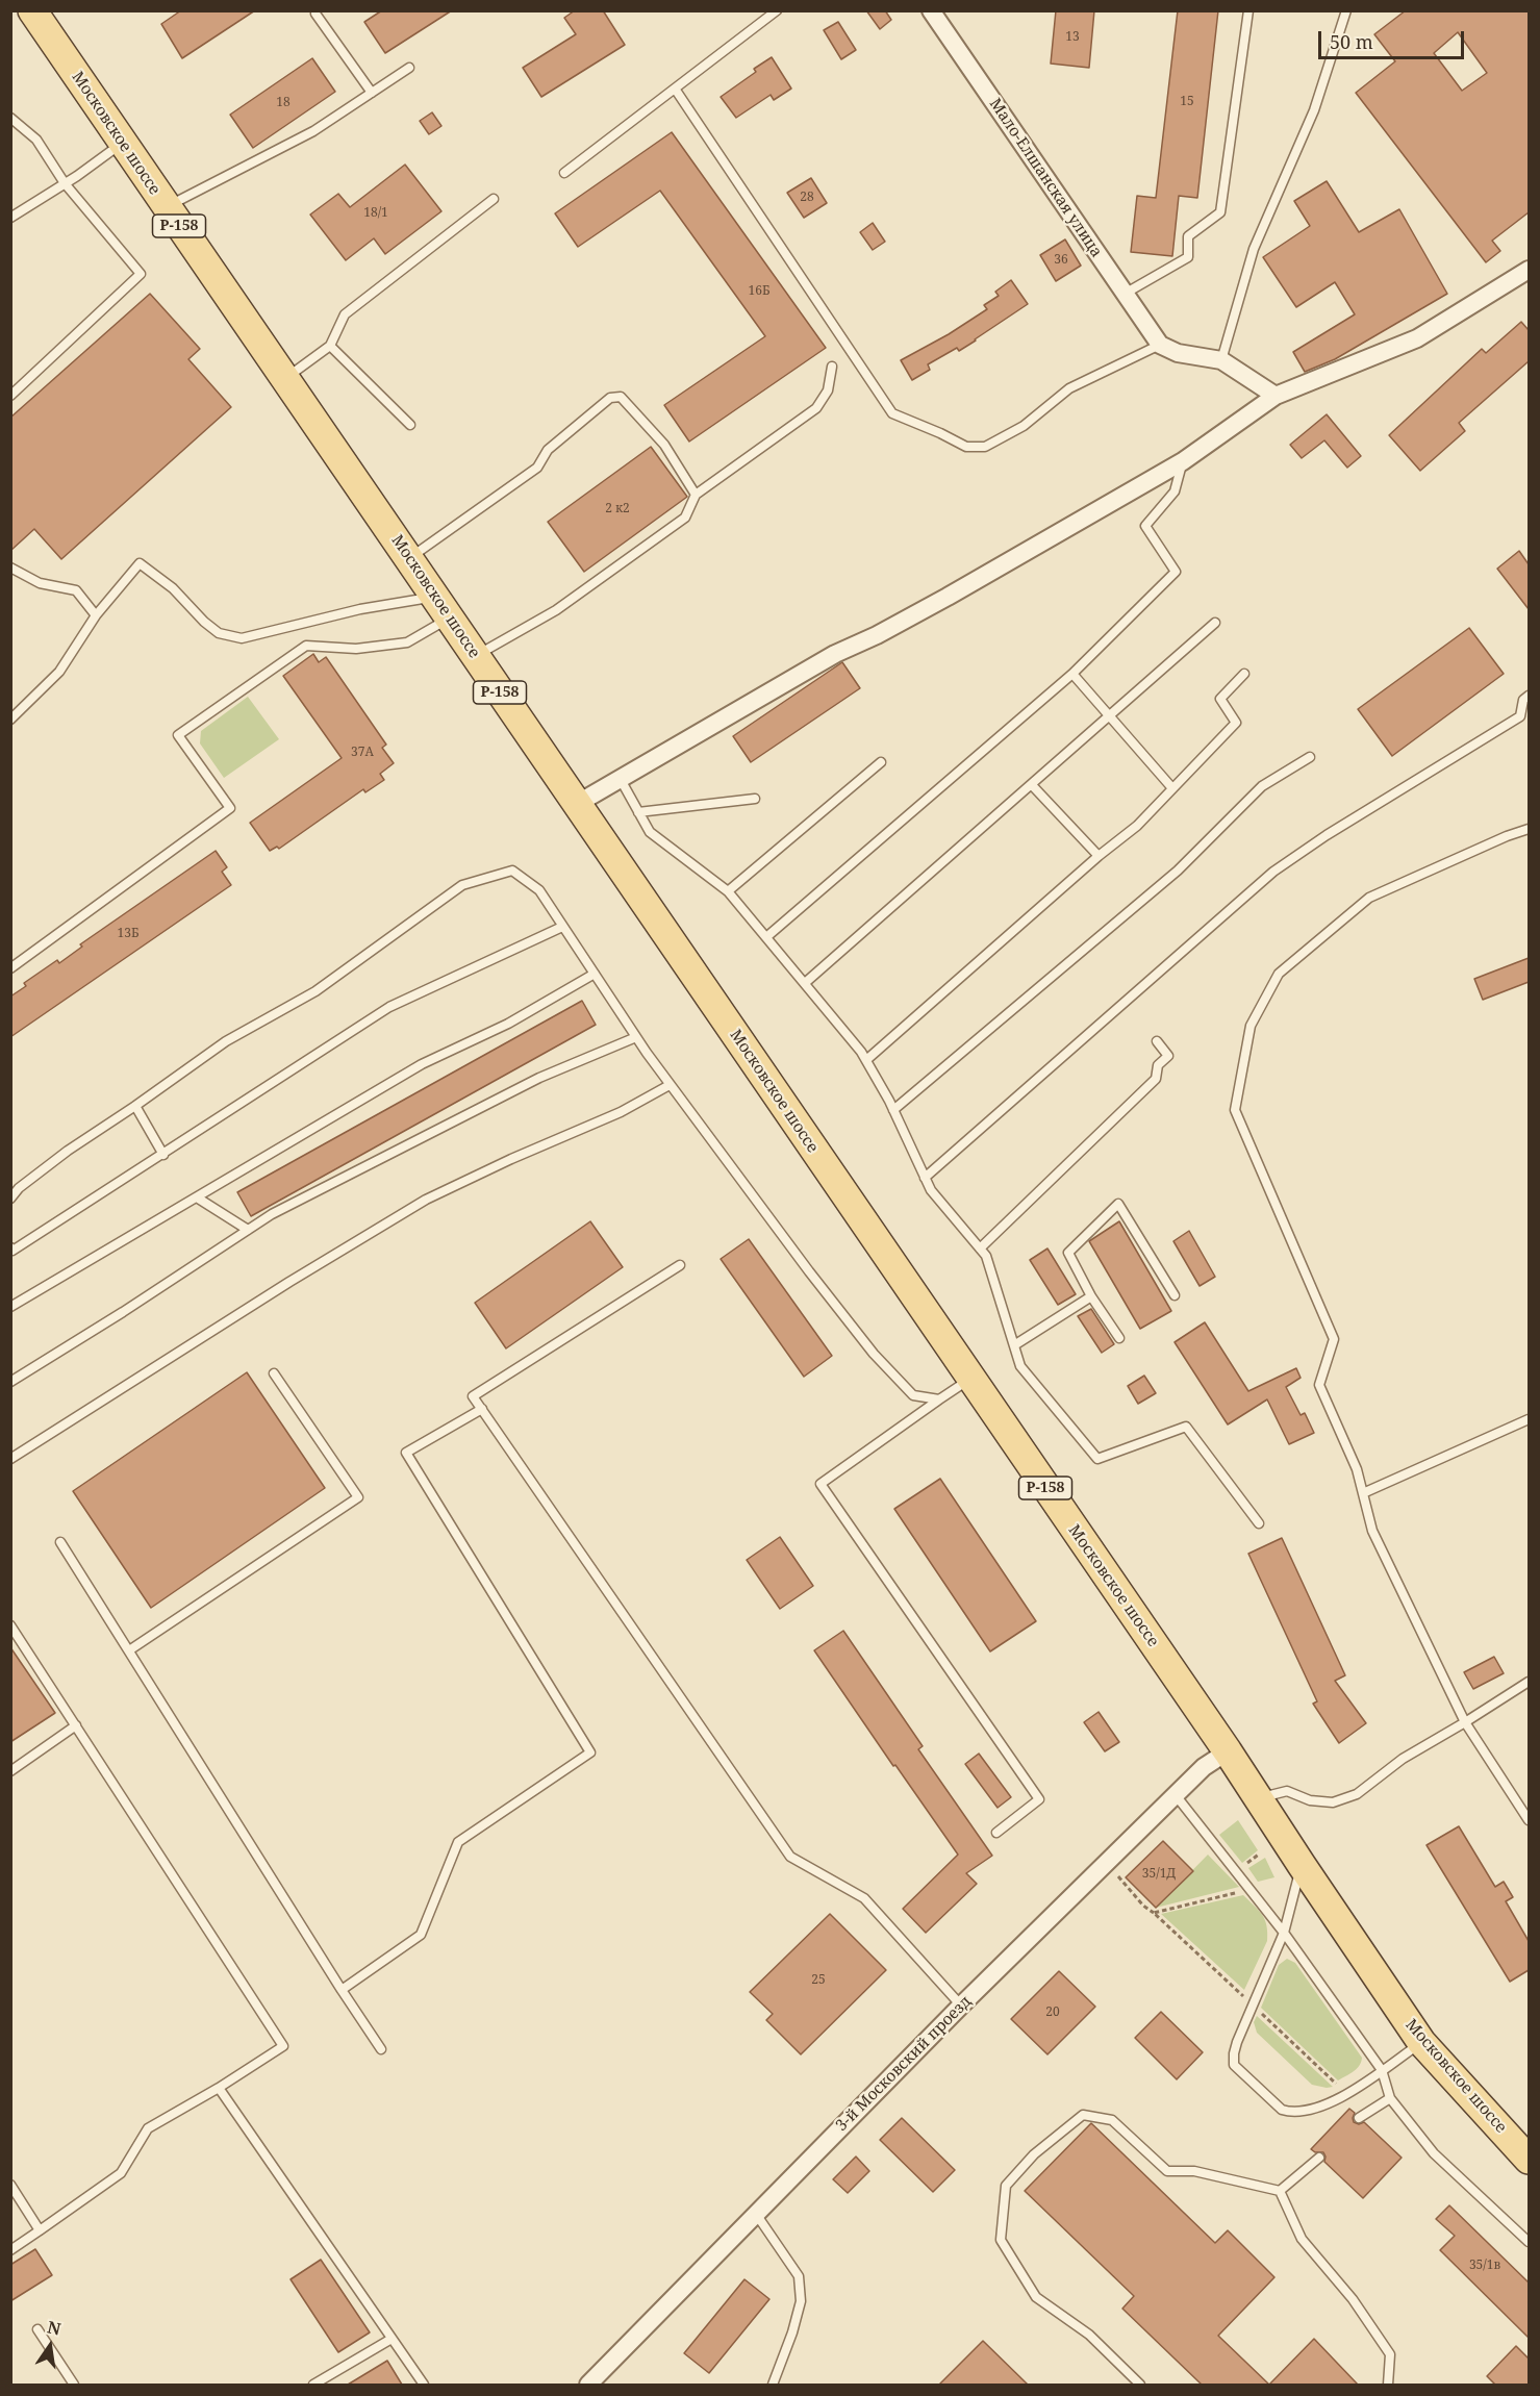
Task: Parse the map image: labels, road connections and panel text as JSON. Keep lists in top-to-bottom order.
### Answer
{
  "streets": {
    "main road": ["Московское шоссе", "Р-158"],
    "street": ["Мало-Елшанская улица", "3-й Московский проезд"]
  },
  "crossings": [
    ["Московское шоссе", "3-й Московский проезд"]
  ],
  "house_numbers": [
    "13",
    "15",
    "18",
    "28",
    "18/1",
    "36",
    "16Б",
    "2 к2",
    "37А",
    "13Б",
    "35/1Д",
    "25",
    "20",
    "35/1в"
  ],
  "scale_bar": "50 m",
  "north": "top"
}
